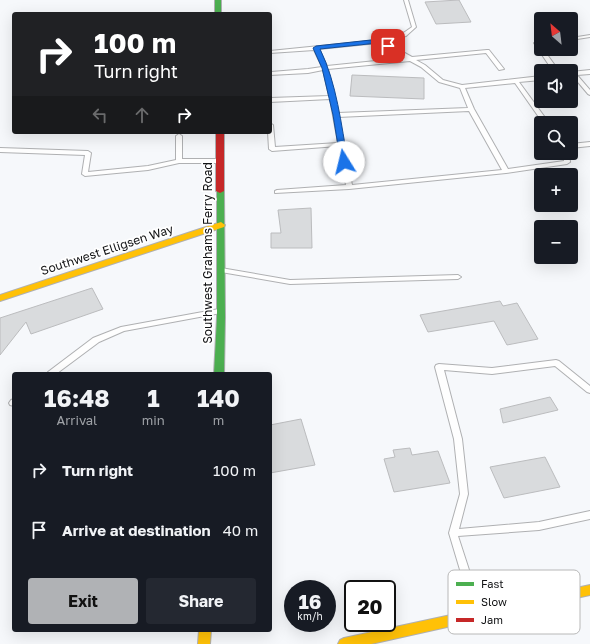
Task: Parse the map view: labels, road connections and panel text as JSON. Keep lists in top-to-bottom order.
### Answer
{
  "streets": {
    "main road": ["Southwest Elligsen Way", "Southwest Grahams Ferry Road"]
  },
  "crossings": [
    ["Southwest Elligsen Way", "Southwest Grahams Ferry Road"]
  ],
  "legend": ["Fast", "Slow", "Jam"],
  "north": "top left",
  "page": {
    "map_buttons": ["+", "−"],
    "turn": ["100 m", "Turn right"],
    "eta": [
      "16:48",
      "Arrival",
      "1",
      "min",
      "140",
      "m"
    ],
    "list": [
      {
        "name": "Turn right",
        "value": "100 m"
      },
      {
        "name": "Arrive at destination",
        "value": "40 m"
      }
    ],
    "buttons": ["Exit", "Share"],
    "speed": "16 km/h",
    "limit": "20"
  }
}
